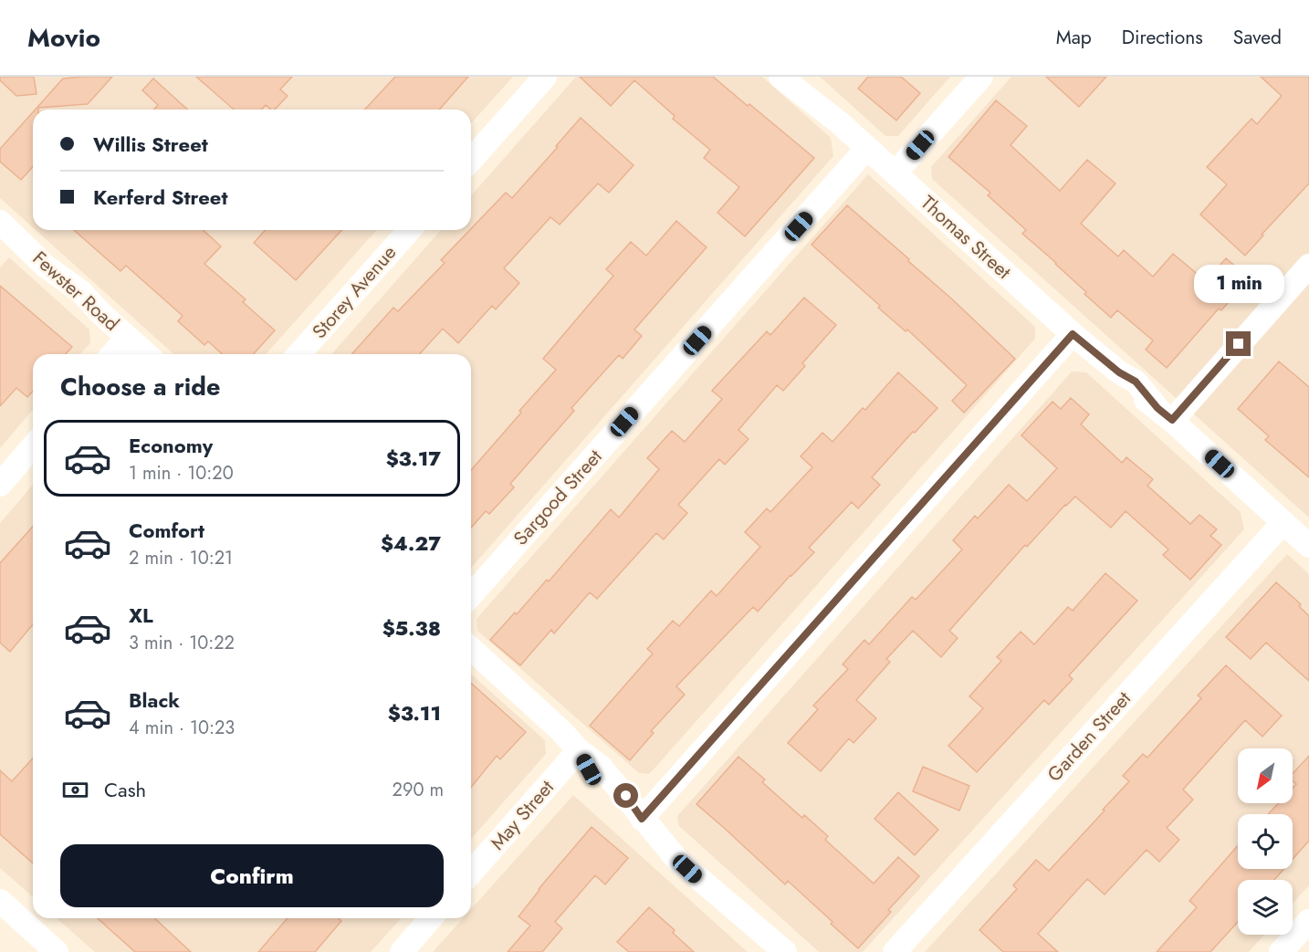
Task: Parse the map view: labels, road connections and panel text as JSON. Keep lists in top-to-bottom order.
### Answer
{
  "streets": {
    "street": [
      "Thomas Street",
      "Fewster Road",
      "Storey Avenue",
      "Sargood Street",
      "Garden Street",
      "May Street"
    ]
  },
  "crossings": [
    ["Thomas Street", "Sargood Street"],
    ["Thomas Street", "Garden Street"]
  ],
  "north": "bottom left",
  "page": {
    "header": "Movio",
    "nav": ["Map", "Directions", "Saved"],
    "banner": ["Willis Street", "Kerferd Street"],
    "bubble": "1 min",
    "heading": "Choose a ride",
    "list": [
      {
        "name": "Economy",
        "note": "1 min · 10:20",
        "value": "$3.17"
      },
      {
        "name": "Comfort",
        "note": "2 min · 10:21",
        "value": "$4.27"
      },
      {
        "name": "XL",
        "note": "3 min · 10:22",
        "value": "$5.38"
      },
      {
        "name": "Black",
        "note": "4 min · 10:23",
        "value": "$3.11"
      }
    ],
    "pay": ["Cash", "290 m"],
    "buttons": "Confirm"
  }
}
